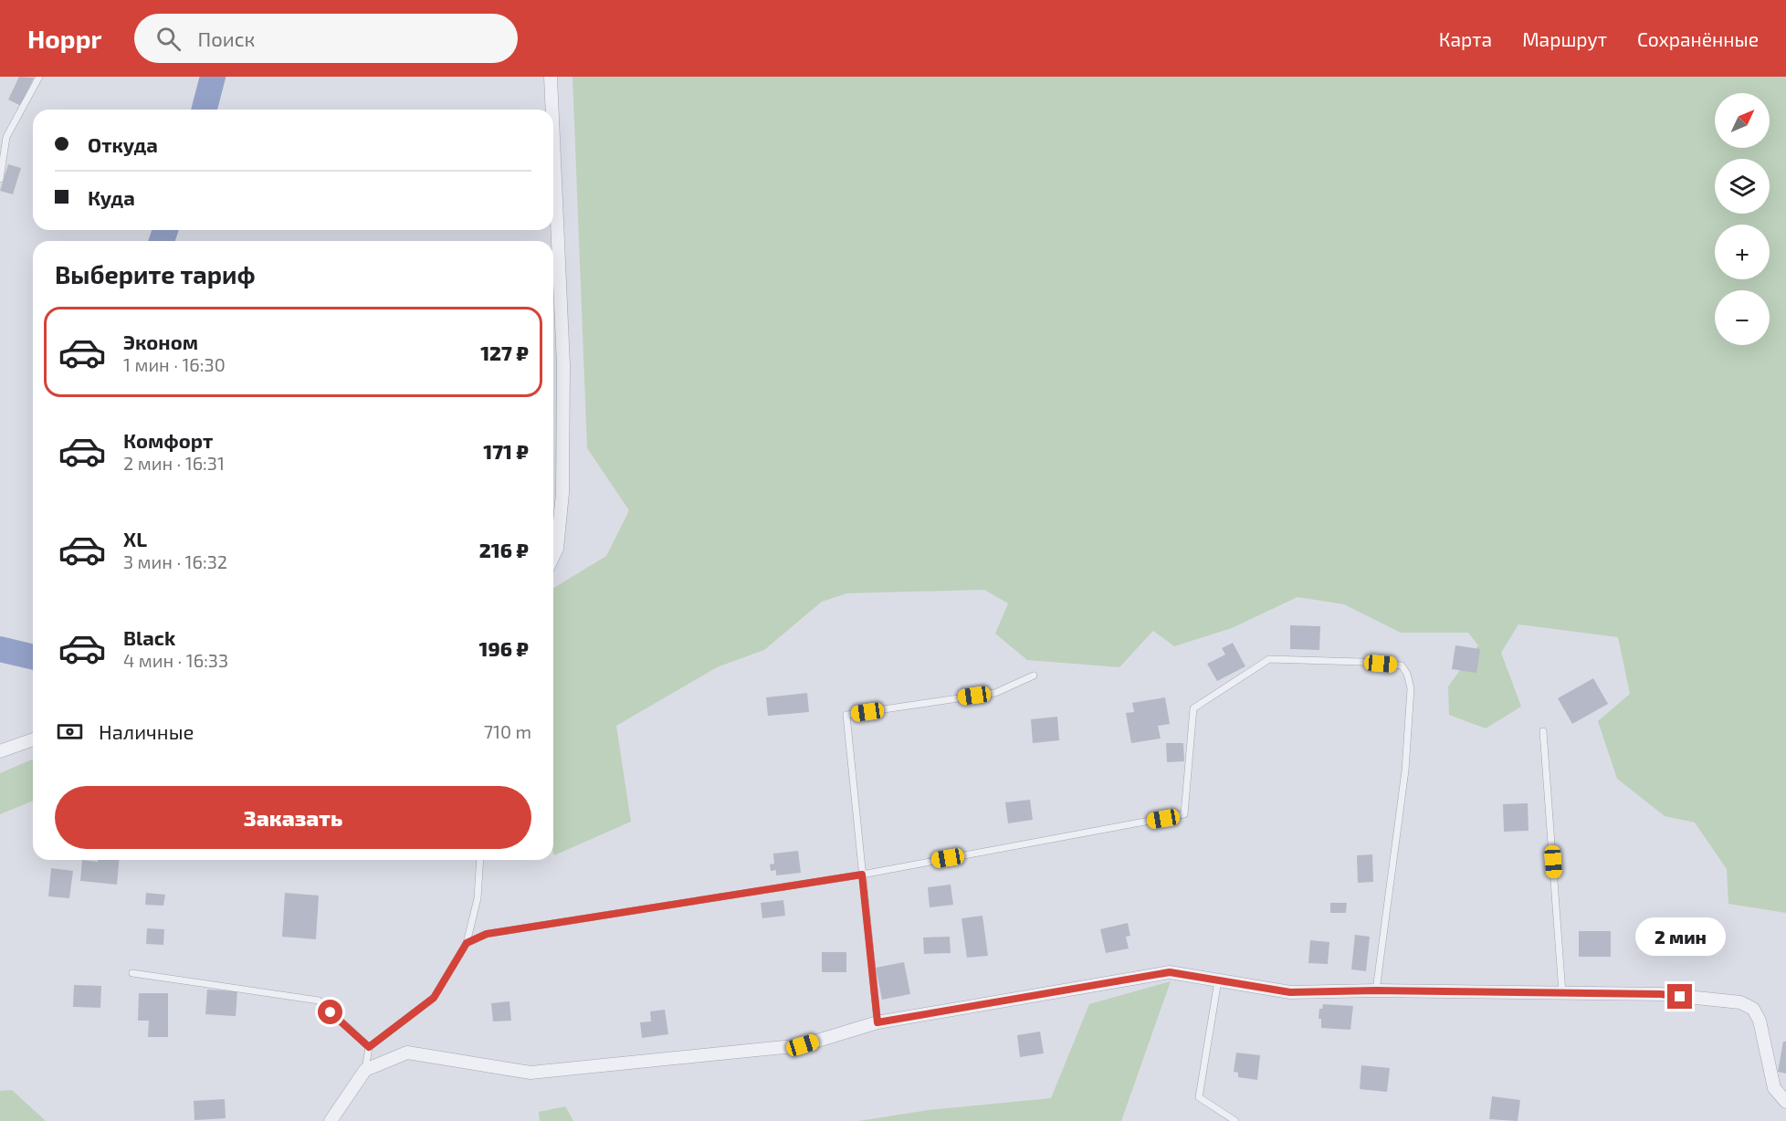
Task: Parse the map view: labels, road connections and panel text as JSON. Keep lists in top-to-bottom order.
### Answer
{
  "north": "top right",
  "page": {
    "header": "Hoppr",
    "search": "Поиск",
    "nav": ["Карта", "Маршрут", "Сохранённые"],
    "map_buttons": ["+", "−"],
    "banner": ["Откуда", "Куда"],
    "heading": "Выберите тариф",
    "list": [
      {
        "name": "Эконом",
        "note": "1 мин · 16:30",
        "value": "127 ₽"
      },
      {
        "name": "Комфорт",
        "note": "2 мин · 16:31",
        "value": "171 ₽"
      },
      {
        "name": "XL",
        "note": "3 мин · 16:32",
        "value": "216 ₽"
      },
      {
        "name": "Black",
        "note": "4 мин · 16:33",
        "value": "196 ₽"
      }
    ],
    "pay": ["Наличные", "710 m"],
    "buttons": "Заказать",
    "bubble": "2 мин"
  }
}
